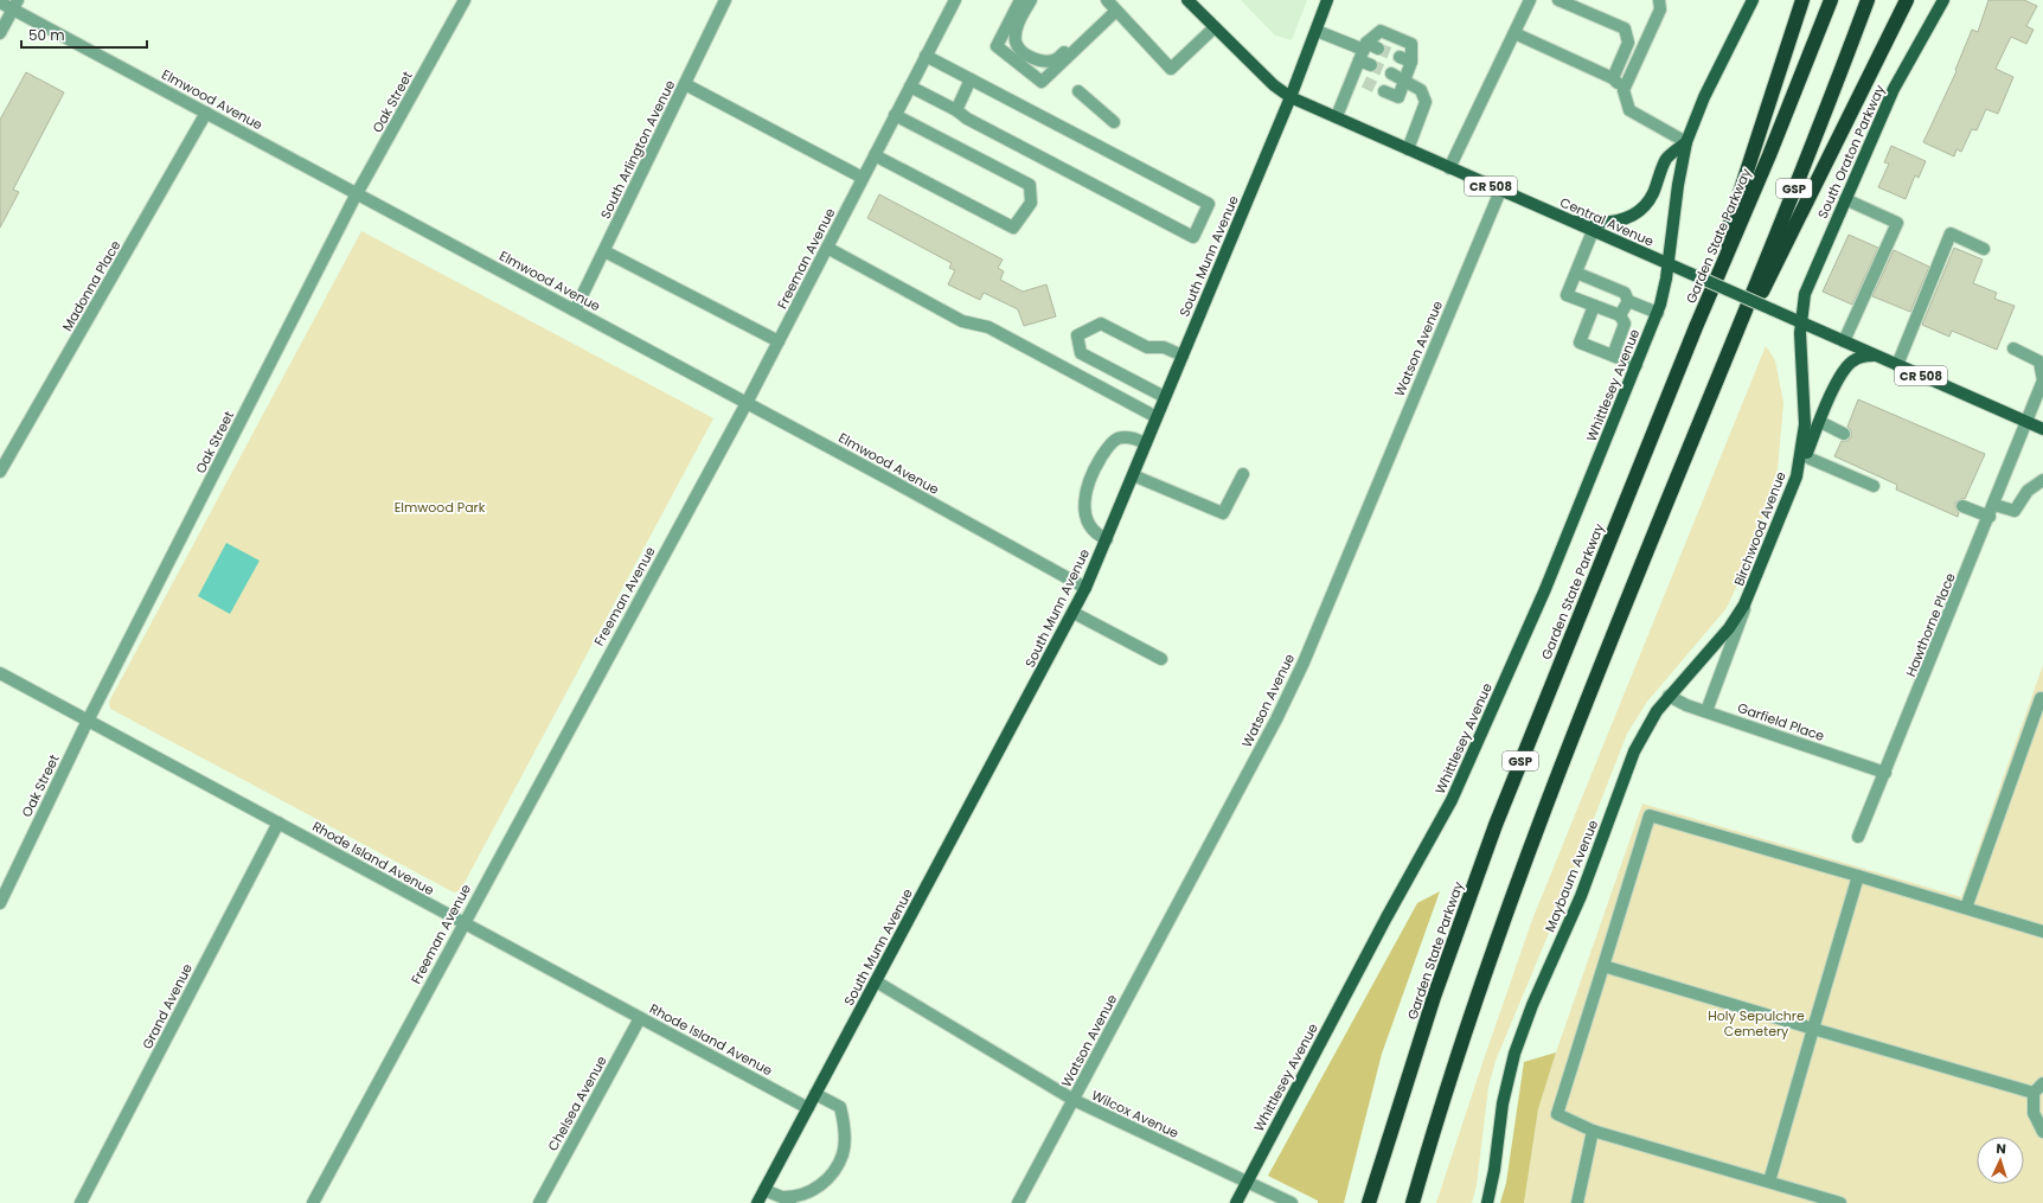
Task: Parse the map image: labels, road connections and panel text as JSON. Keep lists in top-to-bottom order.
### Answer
{
  "streets": {
    "highway": ["GSP", "Garden State Parkway"],
    "main road": [
      "South Oraton Parkway",
      "CR 508",
      "Central Avenue",
      "South Munn Avenue",
      "Whittlesey Avenue",
      "Birchwood Avenue",
      "Maybaum Avenue"
    ],
    "street": [
      "Elmwood Avenue",
      "Oak Street",
      "South Arlington Avenue",
      "Freeman Avenue",
      "Madonna Place",
      "Watson Avenue",
      "Hawthorne Place",
      "Garfield Place",
      "Rhode Island Avenue",
      "Grand Avenue",
      "Chelsea Avenue",
      "Wilcox Avenue"
    ]
  },
  "crossings": [
    ["Elmwood Avenue", "Oak Street"],
    ["Elmwood Avenue", "South Arlington Avenue"],
    ["Elmwood Avenue", "South Munn Avenue"],
    ["Elmwood Avenue", "Freeman Avenue"],
    ["Elmwood Avenue", "Madonna Place"],
    ["Oak Street", "Rhode Island Avenue"],
    ["South Oraton Parkway", "Central Avenue"],
    ["South Oraton Parkway", "Birchwood Avenue"],
    ["Central Avenue", "South Munn Avenue"],
    ["Central Avenue", "Watson Avenue"],
    ["Central Avenue", "Whittlesey Avenue"],
    ["Central Avenue", "Birchwood Avenue"],
    ["Central Avenue", "Hawthorne Place"],
    ["South Munn Avenue", "Rhode Island Avenue"],
    ["South Munn Avenue", "Wilcox Avenue"],
    ["Freeman Avenue", "Rhode Island Avenue"],
    ["Watson Avenue", "Wilcox Avenue"],
    ["Whittlesey Avenue", "Wilcox Avenue"],
    ["Birchwood Avenue", "Garfield Place"],
    ["Birchwood Avenue", "Maybaum Avenue"],
    ["Hawthorne Place", "Garfield Place"],
    ["Garfield Place", "Maybaum Avenue"],
    ["Rhode Island Avenue", "Grand Avenue"],
    ["Rhode Island Avenue", "Chelsea Avenue"]
  ],
  "parks": ["Elmwood Park", "Holy Sepulchre Cemetery"],
  "scale_bar": "50 m",
  "north": "top"
}
